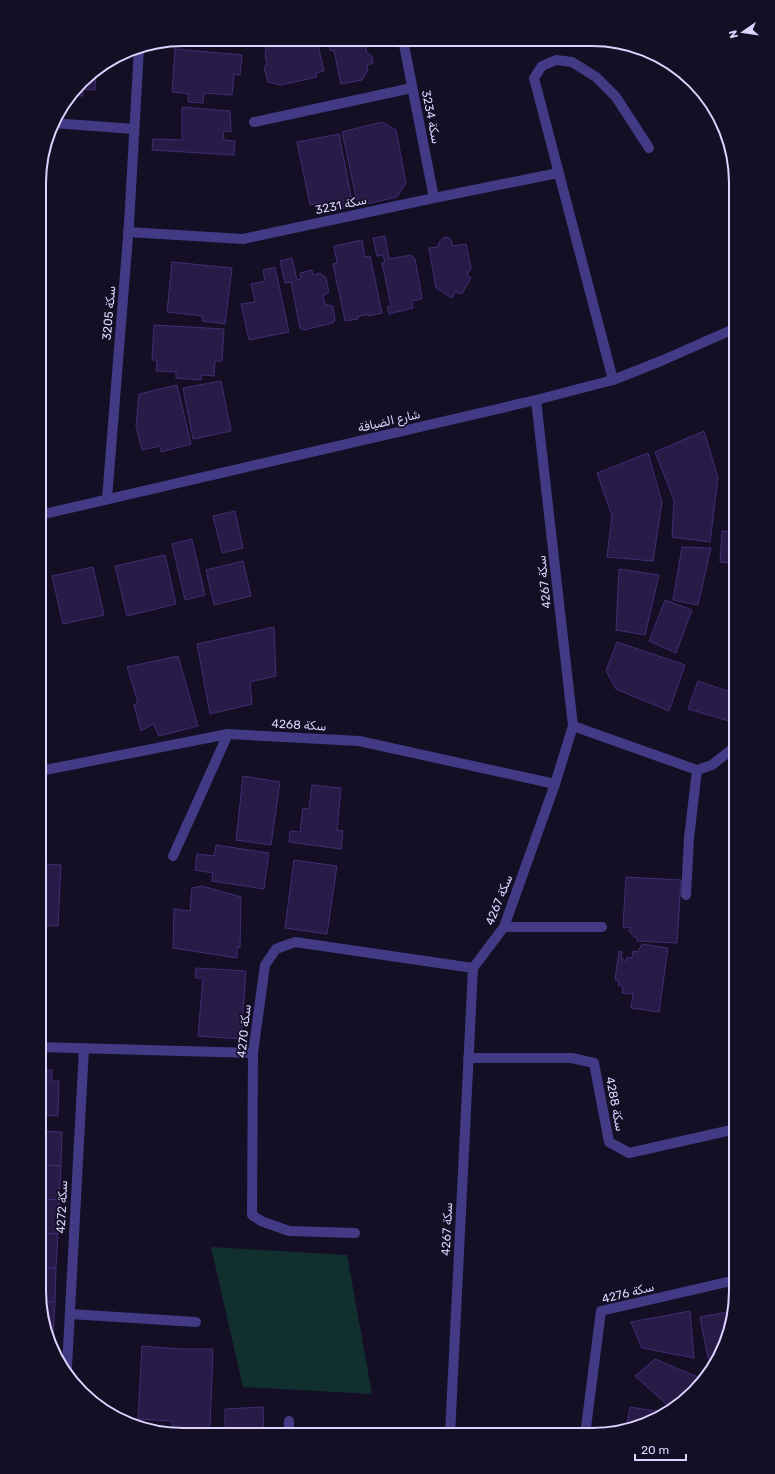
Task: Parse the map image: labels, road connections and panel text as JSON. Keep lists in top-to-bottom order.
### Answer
{
  "streets": {
    "street": [
      "سكة 3234",
      "سكة 3231",
      "سكة 3205",
      "شارع الضيافة",
      "سكة 4267",
      "سكة 4268",
      "سكة 4270",
      "سكة 4288",
      "سكة 4272",
      "سكة 4276"
    ]
  },
  "crossings": [
    ["سكة 3234", "سكة 3231"],
    ["سكة 3231", "سكة 3205"],
    ["سكة 3205", "شارع الضيافة"],
    ["شارع الضيافة", "سكة 4267"],
    ["سكة 4267", "سكة 4268"],
    ["سكة 4267", "سكة 4270"],
    ["سكة 4267", "سكة 4288"]
  ],
  "scale_bar": "20 m",
  "north": "left"
}
